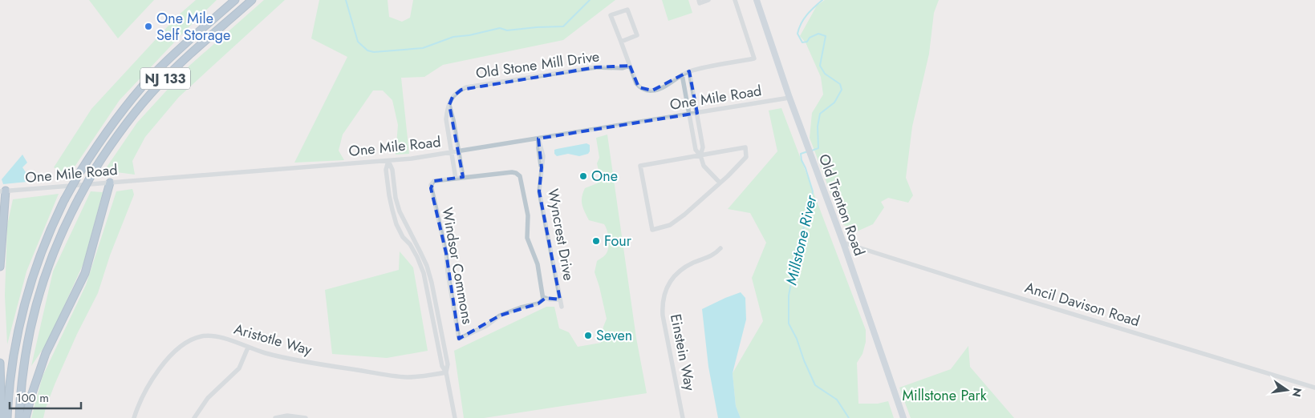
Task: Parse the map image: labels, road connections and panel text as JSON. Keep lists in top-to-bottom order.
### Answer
{
  "streets": {
    "highway": ["NJ 133"],
    "main road": ["Old Trenton Road"],
    "street": [
      "Old Stone Mill Drive",
      "One Mile Road",
      "Wyncrest Drive",
      "Windsor Commons",
      "Ancil Davison Road",
      "Aristotle Way",
      "Einstein Way"
    ]
  },
  "crossings": [
    ["Old Stone Mill Drive", "One Mile Road"],
    ["One Mile Road", "Old Trenton Road"],
    ["One Mile Road", "Wyncrest Drive"],
    ["Old Trenton Road", "Ancil Davison Road"]
  ],
  "water": ["Millstone River"],
  "parks": ["Millstone Park"],
  "places": [
    "One Mile Self Storage",
    "One",
    "Four",
    "Seven"
  ],
  "scale_bar": "100 m",
  "north": "right"
}
